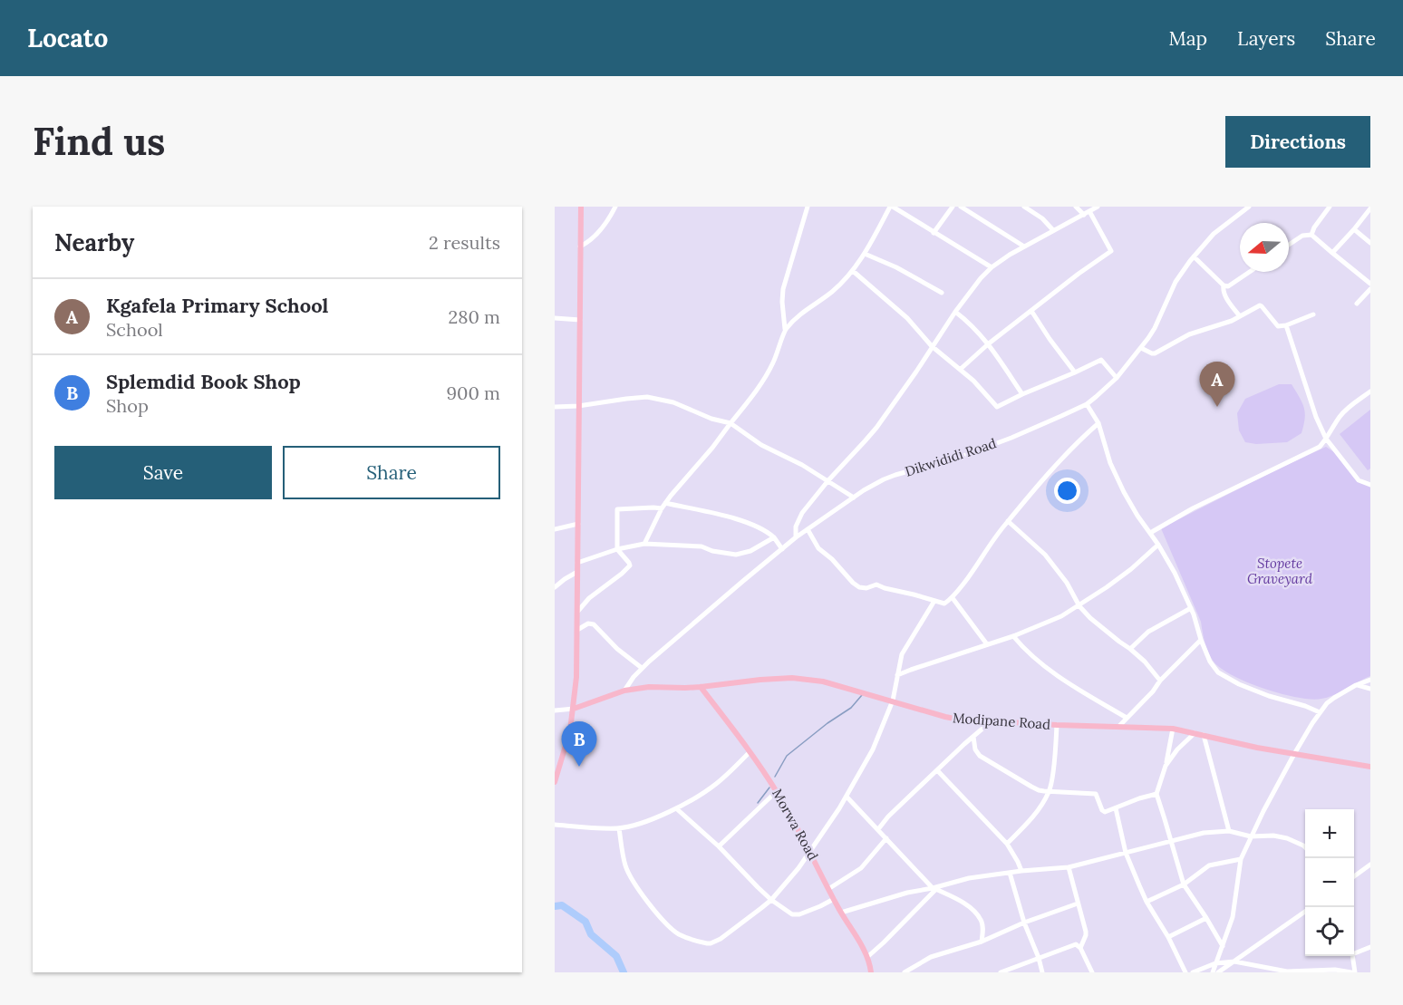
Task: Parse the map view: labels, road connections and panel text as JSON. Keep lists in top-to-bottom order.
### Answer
{
  "streets": {
    "main road": ["Modipane Road", "Morwa Road"],
    "street": ["Dikwididi Road"]
  },
  "crossings": [
    ["Dikwididi Road", "Modipane Road"],
    ["Modipane Road", "Morwa Road"]
  ],
  "parks": ["Stopete Graveyard"],
  "north": "left",
  "page": {
    "header": "Locato",
    "nav": ["Map", "Layers", "Share"],
    "buttons": [
      "Directions",
      ["Save", "Share"]
    ],
    "title": "Find us",
    "heading": ["Nearby", "2 results"],
    "list": [
      {
        "mark": "A",
        "name": "Kgafela Primary School",
        "note": "School",
        "value": "280 m"
      },
      {
        "mark": "B",
        "name": "Splemdid Book Shop",
        "note": "Shop",
        "value": "900 m"
      }
    ],
    "pins": ["A", "B"],
    "map_buttons": ["+", "−"]
  }
}
